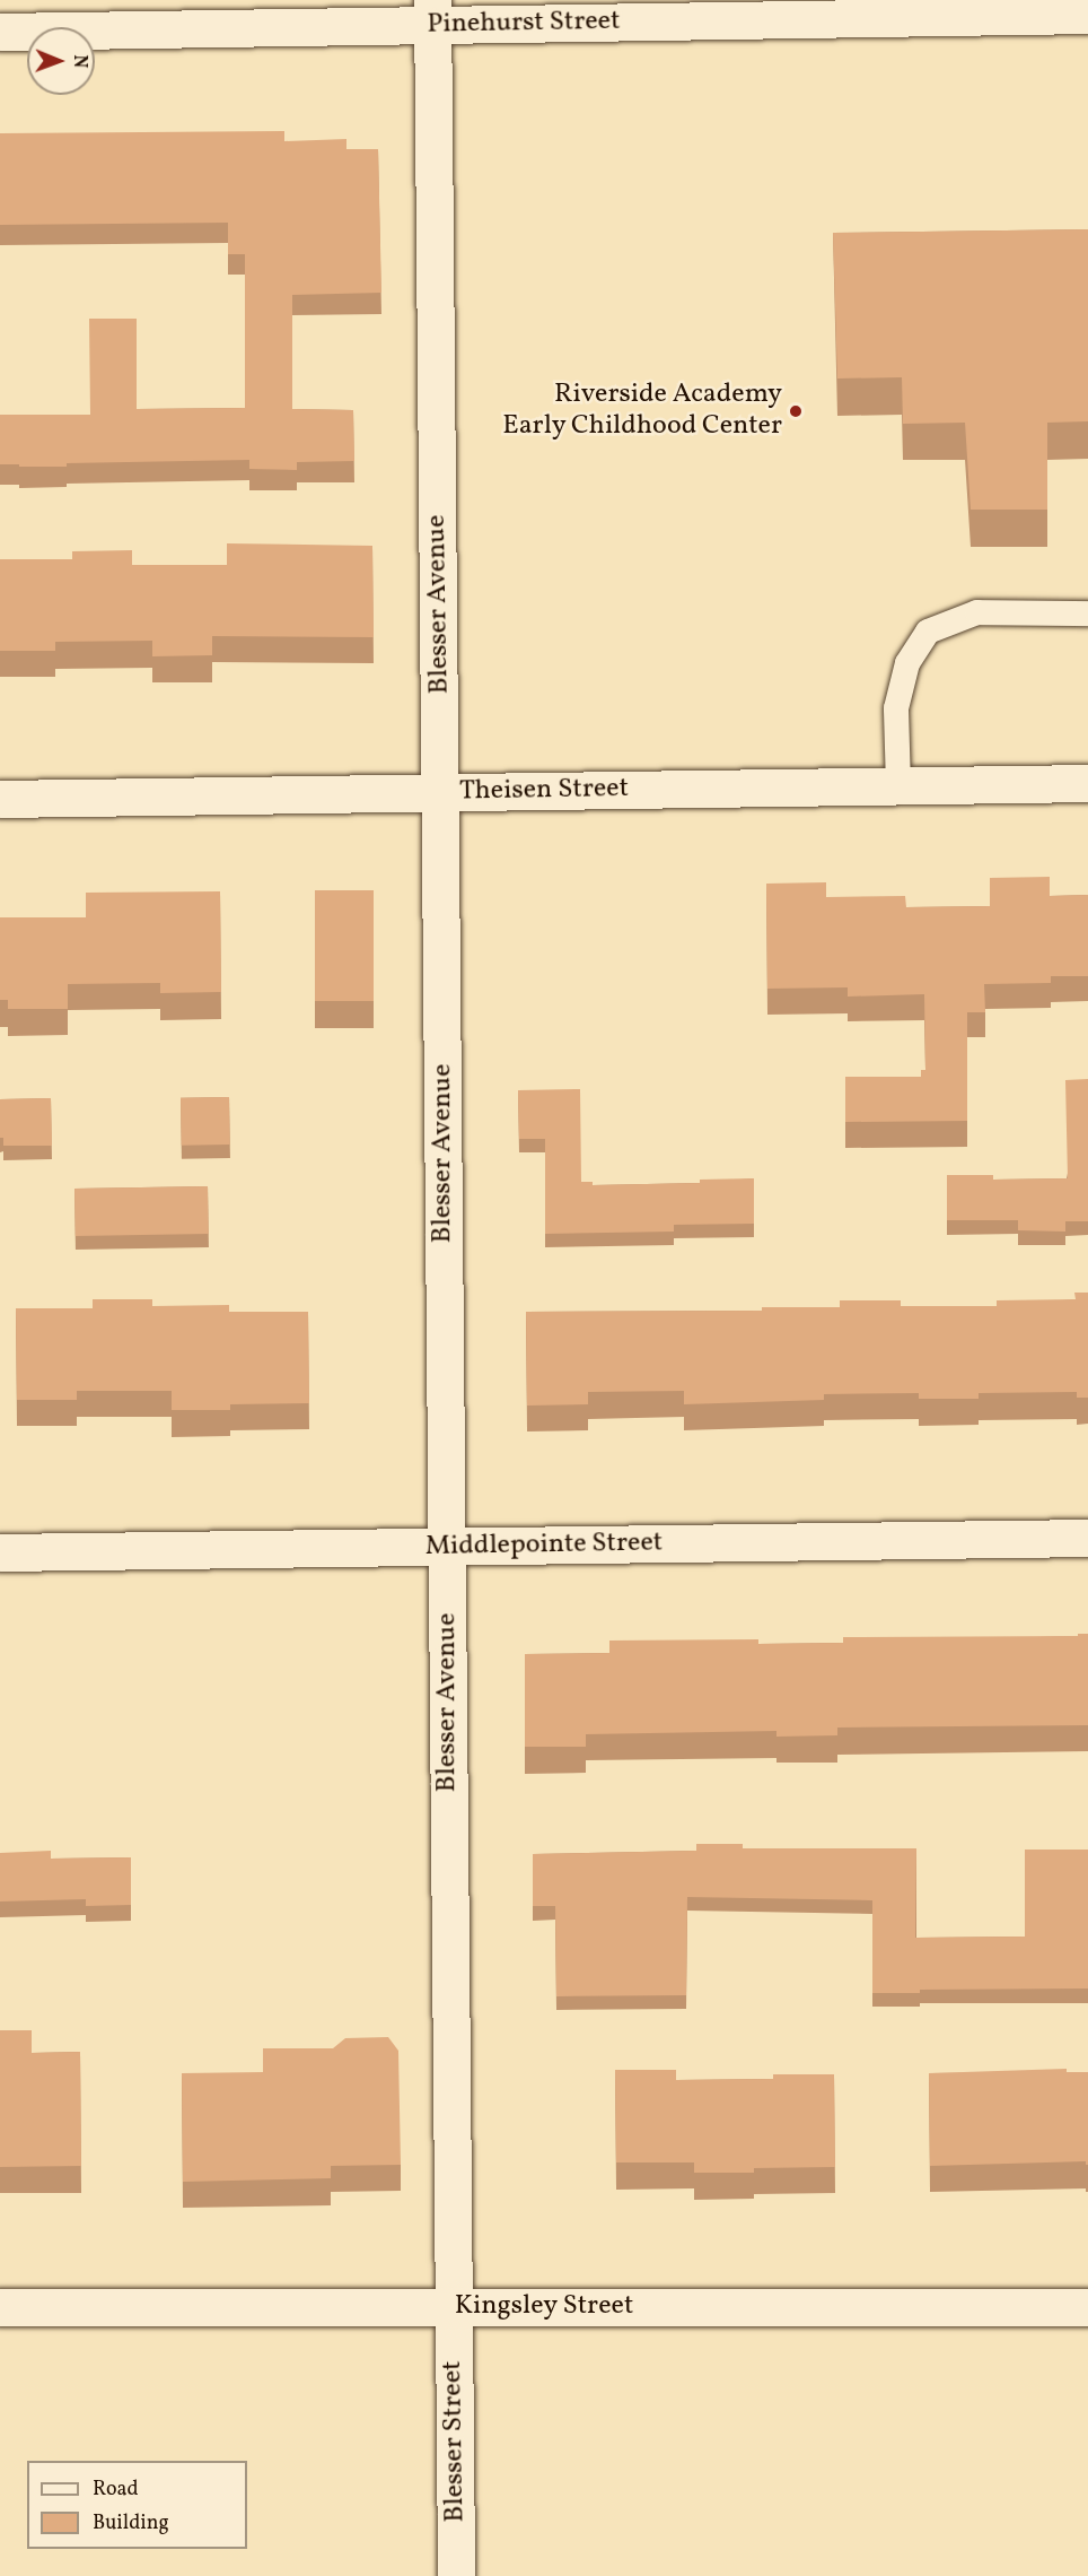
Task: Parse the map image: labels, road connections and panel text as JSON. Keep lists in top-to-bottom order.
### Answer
{
  "streets": {
    "street": [
      "Pinehurst Street",
      "Blesser Avenue",
      "Theisen Street",
      "Middlepointe Street",
      "Kingsley Street",
      "Blesser Street"
    ]
  },
  "crossings": [
    ["Pinehurst Street", "Blesser Avenue"],
    ["Blesser Avenue", "Theisen Street"],
    ["Blesser Avenue", "Middlepointe Street"],
    ["Blesser Avenue", "Kingsley Street"],
    ["Blesser Avenue", "Blesser Street"],
    ["Kingsley Street", "Blesser Street"]
  ],
  "places": ["Riverside Academy Early Childhood Center"],
  "legend": ["Road", "Building"],
  "north": "right"
}
